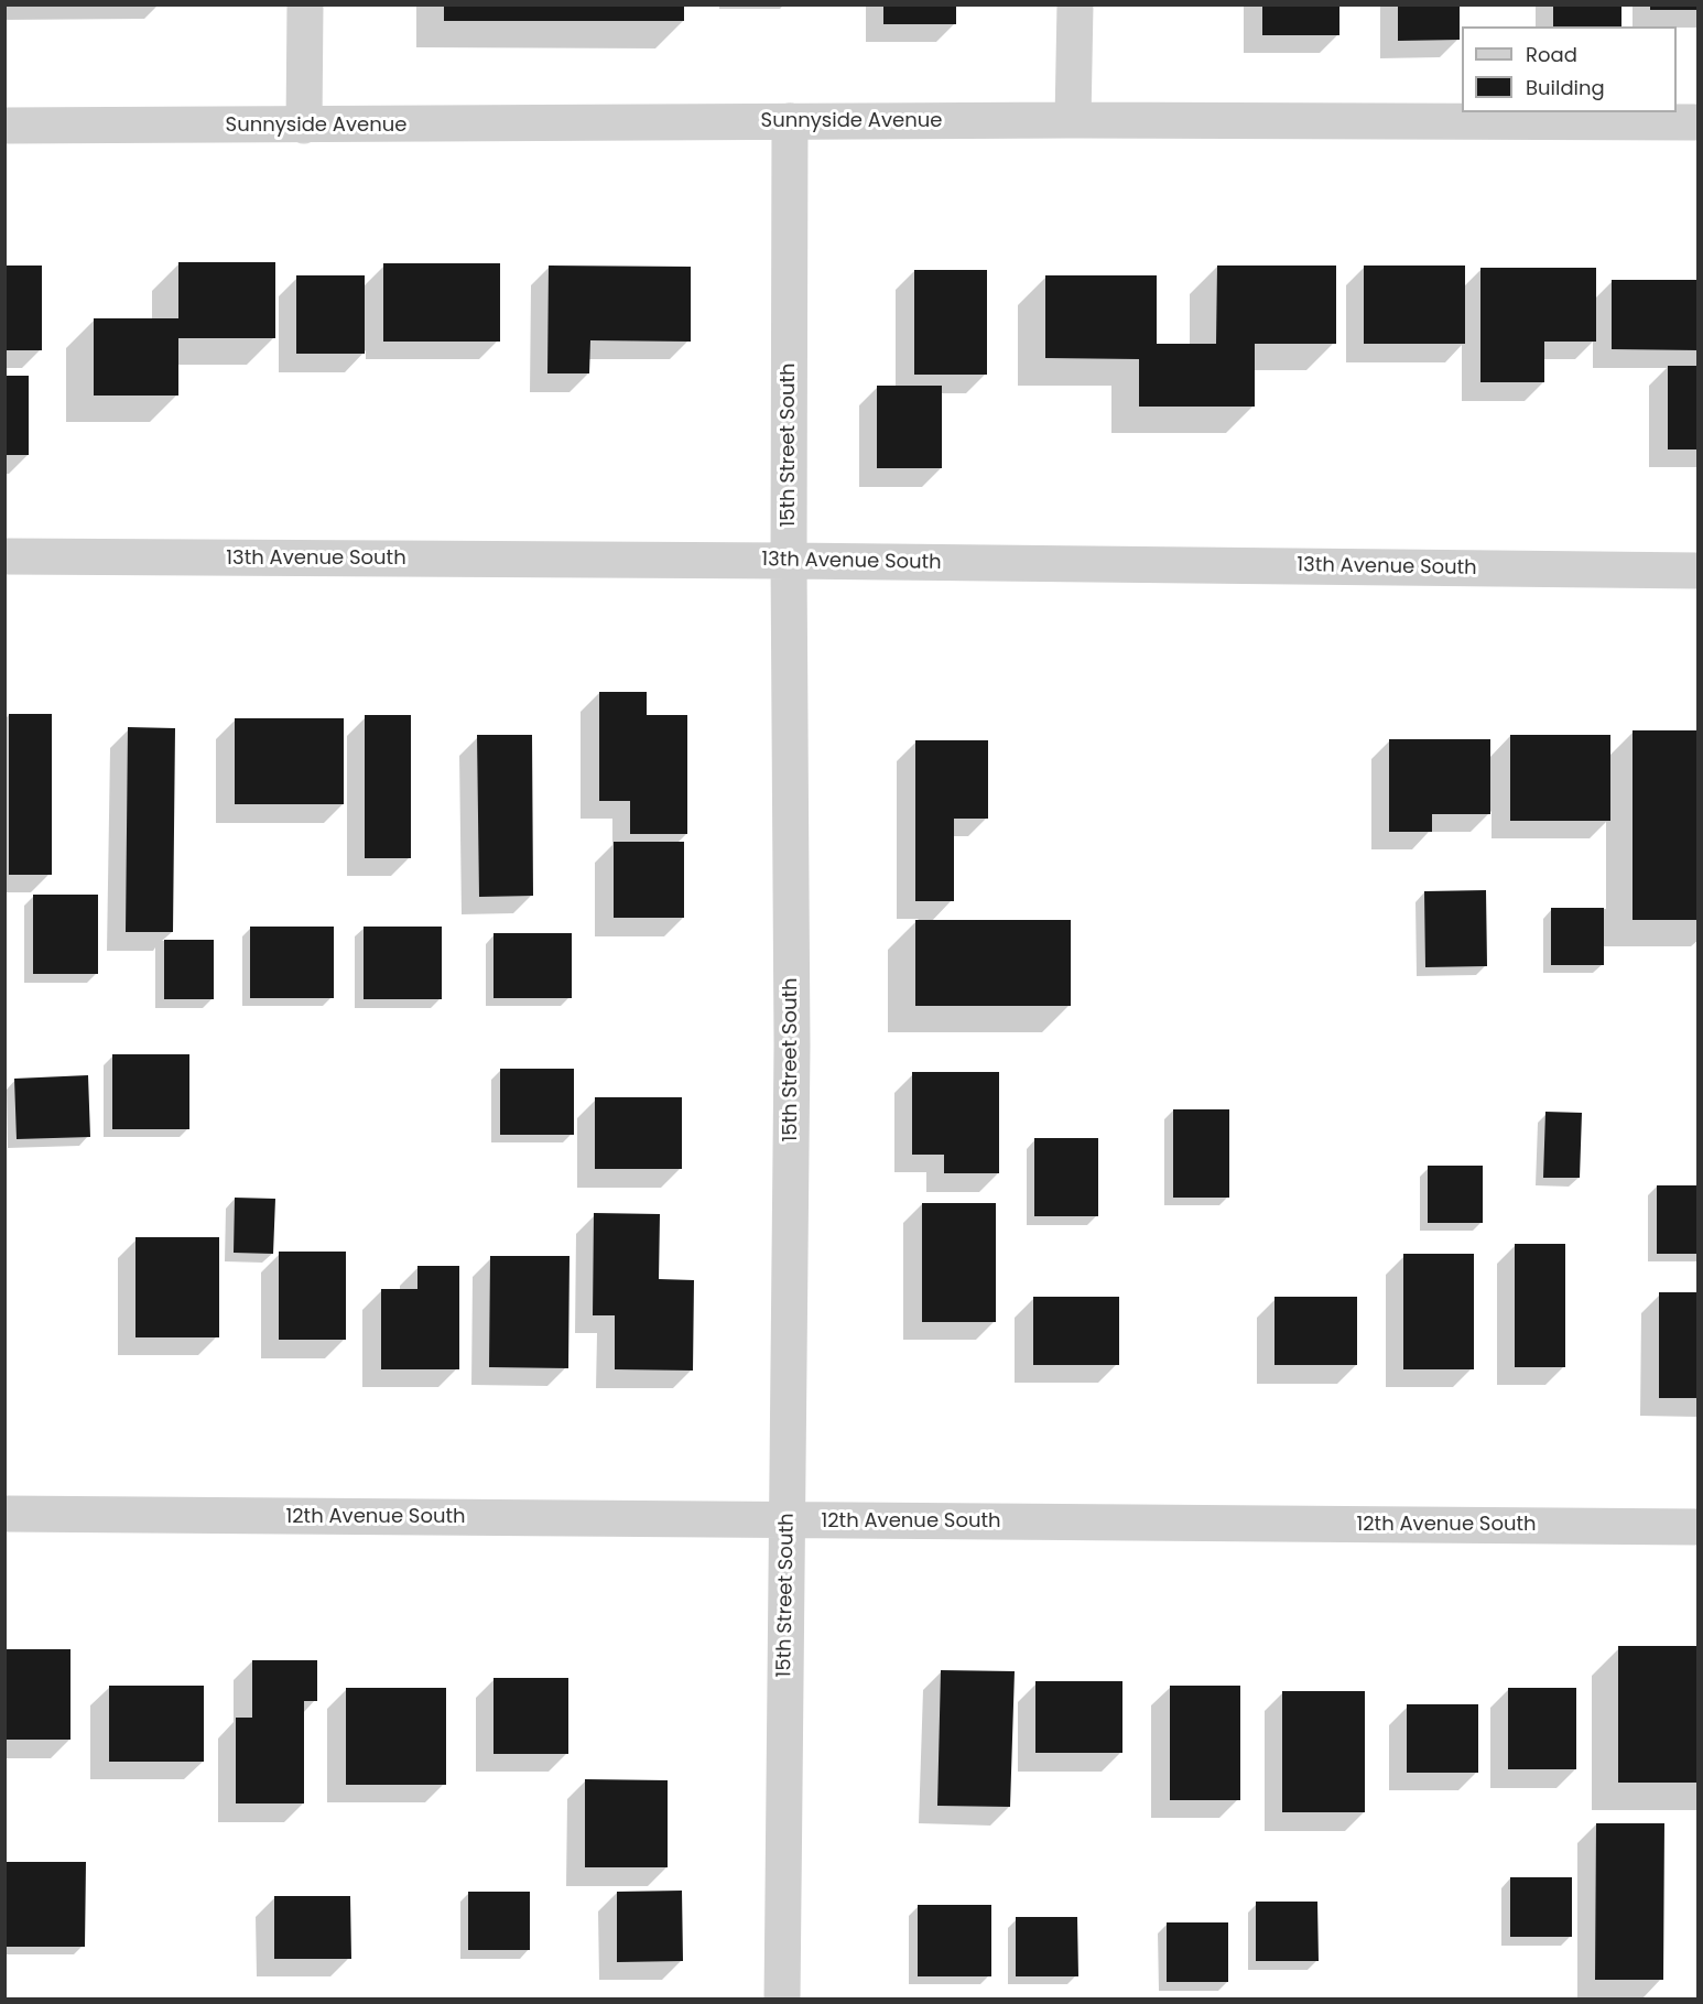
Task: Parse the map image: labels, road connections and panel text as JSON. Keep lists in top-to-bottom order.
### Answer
{
  "streets": {
    "street": [
      "Sunnyside Avenue",
      "15th Street South",
      "13th Avenue South",
      "12th Avenue South"
    ]
  },
  "crossings": [
    ["Sunnyside Avenue", "15th Street South"],
    ["15th Street South", "13th Avenue South"],
    ["15th Street South", "12th Avenue South"]
  ],
  "legend": ["Road", "Building"]
}
